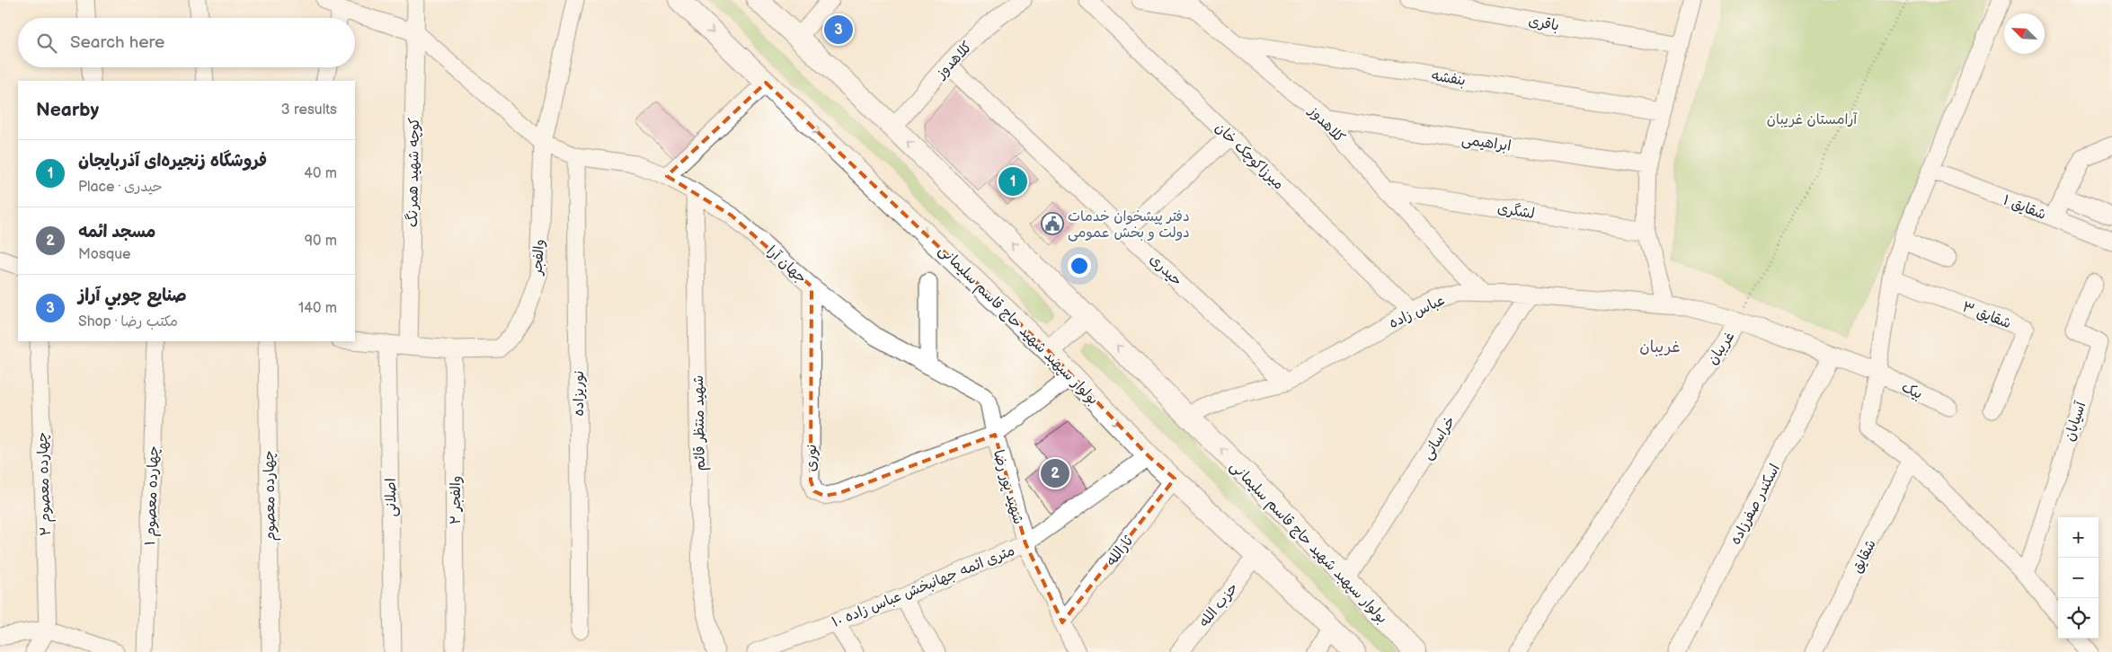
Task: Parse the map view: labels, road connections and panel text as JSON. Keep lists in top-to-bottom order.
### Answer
{
  "streets": {
    "main road": ["بولوار سپهبد شهید حاج قاسم سلیمانی"],
    "street": [
      "باقری",
      "کلاهدوز",
      "بنفشه",
      "ابراهیمی",
      "میرزاکوچک خان",
      "کوچه شهید همرنگ",
      "شقایق ۱",
      "لشگری",
      "والفجر",
      "جهان آرا",
      "حیدری",
      "عباس زاده",
      "شقایق ۳",
      "غریبان",
      "بیک",
      "نوریزاده",
      "آسیابان",
      "شهید منتظر قائم",
      "خراسانی",
      "نوری",
      "چهارده معصوم ۲",
      "شهید پور رضا",
      "چهارده معصوم ۱",
      "چهارده معصوم",
      "اصلانی",
      "والفجر ۲",
      "اسکندر صفرزاده",
      "ثارالله",
      "شقایق",
      "۱۰ متری ائمه جهانبخش عباس زاده",
      "حزب الله"
    ]
  },
  "crossings": [
    ["کلاهدوز", "بنفشه"],
    ["کلاهدوز", "ابراهیمی"],
    ["کلاهدوز", "لشگری"],
    ["کلاهدوز", "حیدری"],
    ["کلاهدوز", "عباس زاده"],
    ["کلاهدوز", "بولوار سپهبد شهید حاج قاسم سلیمانی"],
    ["میرزاکوچک خان", "عباس زاده"],
    ["کوچه شهید همرنگ", "والفجر"],
    ["کوچه شهید همرنگ", "جهان آرا"],
    ["والفجر", "جهان آرا"],
    ["والفجر", "اصلانی"],
    ["والفجر", "والفجر ۲"],
    ["جهان آرا", "نوریزاده"],
    ["جهان آرا", "شهید منتظر قائم"],
    ["جهان آرا", "نوری"],
    ["جهان آرا", "شهید پور رضا"],
    ["حیدری", "عباس زاده"],
    ["عباس زاده", "بولوار سپهبد شهید حاج قاسم سلیمانی"],
    ["عباس زاده", "غریبان"],
    ["عباس زاده", "خراسانی"],
    ["بولوار سپهبد شهید حاج قاسم سلیمانی", "خراسانی"],
    ["بولوار سپهبد شهید حاج قاسم سلیمانی", "شهید پور رضا"],
    ["بولوار سپهبد شهید حاج قاسم سلیمانی", "ثارالله"],
    ["بولوار سپهبد شهید حاج قاسم سلیمانی", "۱۰ متری ائمه جهانبخش عباس زاده"],
    ["بولوار سپهبد شهید حاج قاسم سلیمانی", "حزب الله"],
    ["غریبان", "بیک"],
    ["بیک", "اسکندر صفرزاده"],
    ["نوری", "شهید پور رضا"],
    ["شهید پور رضا", "ثارالله"],
    ["شهید پور رضا", "۱۰ متری ائمه جهانبخش عباس زاده"]
  ],
  "districts": ["غریبان"],
  "parks": ["آرامستان غریبان"],
  "places": {
    "public building": ["دفتر پیشخوان خدمات دولت و بخش عمومی"]
  },
  "north": "top left",
  "page": {
    "pins": ["3", "1", "2"],
    "search": "Search here",
    "heading": ["Nearby", "3 results"],
    "list": [
      {
        "mark": "1",
        "name": "فروشگاه زنجیره‌ای آذربایجان",
        "note": "Place · حیدری",
        "value": "40 m"
      },
      {
        "mark": "2",
        "name": "مسجد ائمه",
        "note": "Mosque",
        "value": "90 m"
      },
      {
        "mark": "3",
        "name": "صنايع چوبي آراز",
        "note": "Shop · مکتب رضا",
        "value": "140 m"
      }
    ],
    "map_buttons": ["+", "−"]
  }
}
